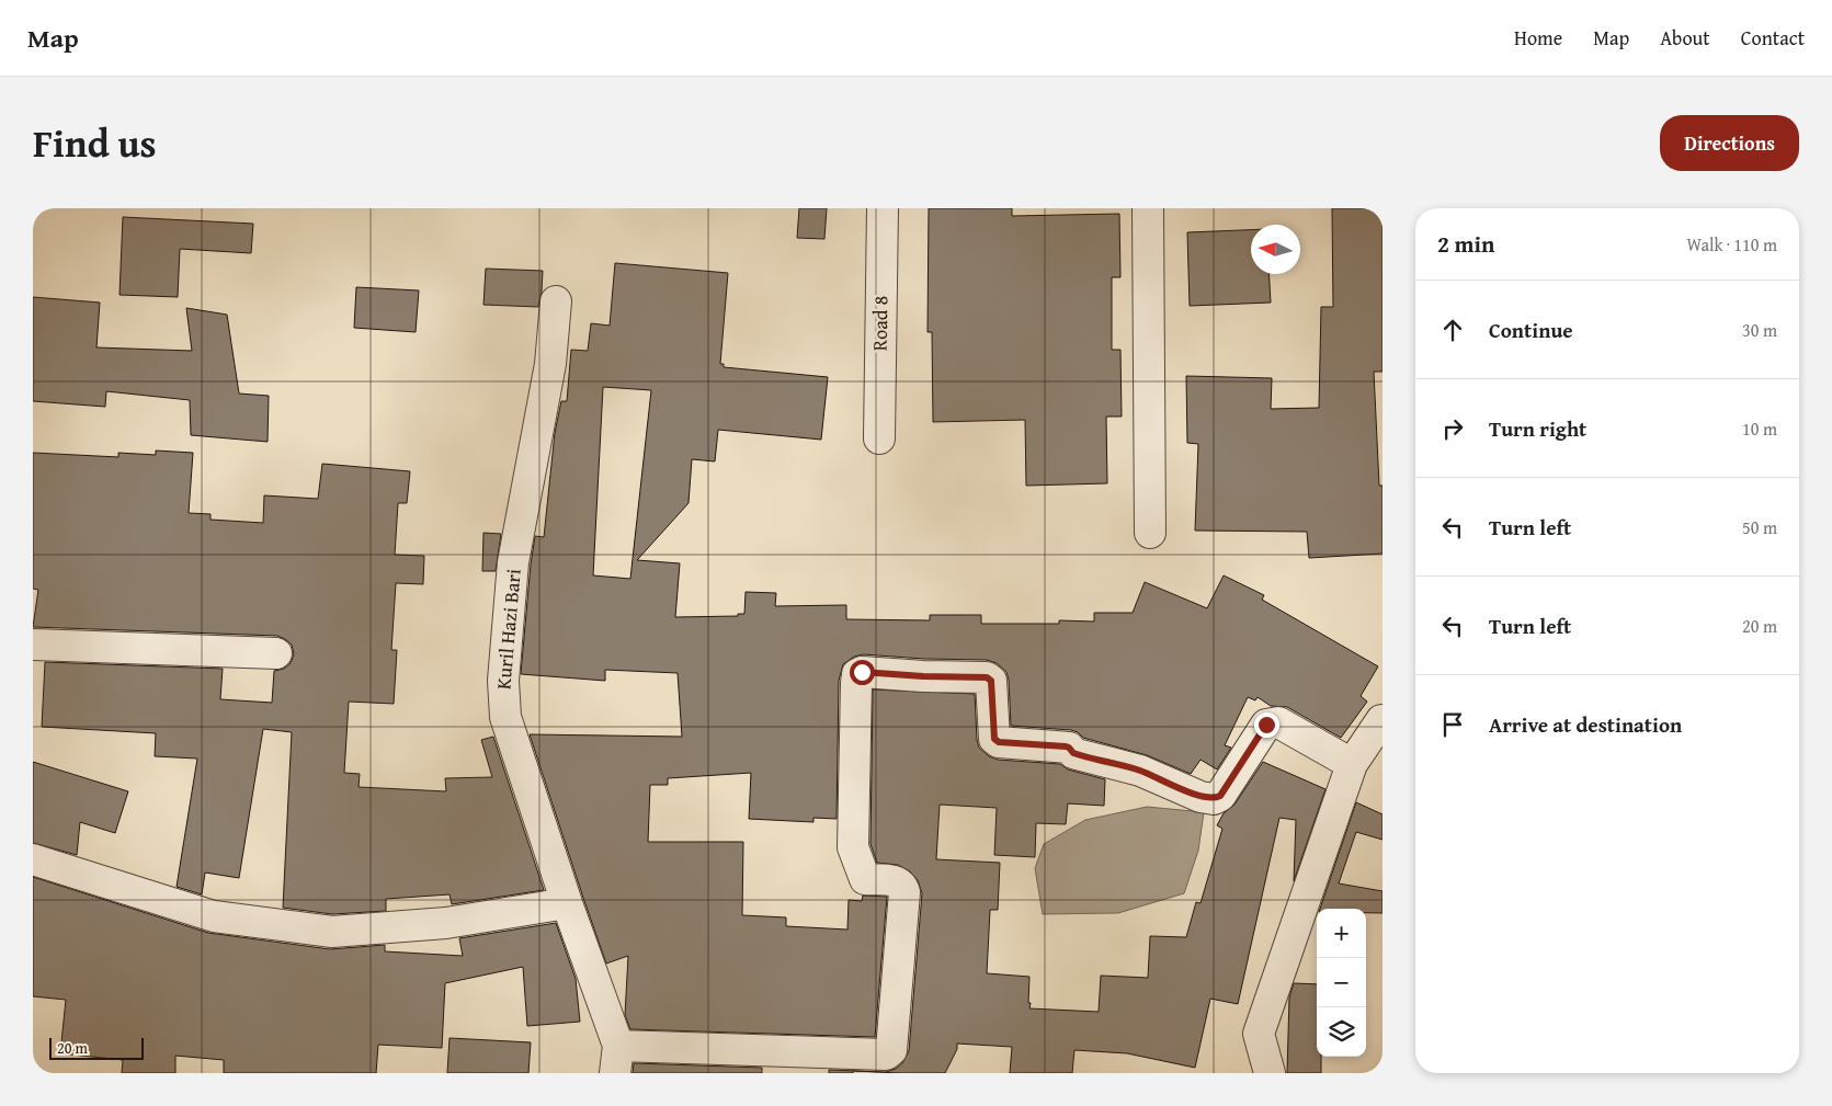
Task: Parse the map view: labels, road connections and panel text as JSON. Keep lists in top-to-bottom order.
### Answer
{
  "streets": {
    "street": ["Road 8", "Kuril Hazi Bari"]
  },
  "scale_bar": "20 m",
  "north": "left",
  "page": {
    "header": "Map",
    "nav": [
      "Home",
      "Map",
      "About",
      "Contact"
    ],
    "title": "Find us",
    "buttons": "Directions",
    "heading": ["2 min", "Walk · 110 m"],
    "list": [
      ["Continue", "30 m"],
      ["Turn right", "10 m"],
      ["Turn left", "50 m"],
      ["Turn left", "20 m"],
      "Arrive at destination"
    ],
    "map_buttons": ["+", "−"],
    "scale": "20 m"
  }
}
